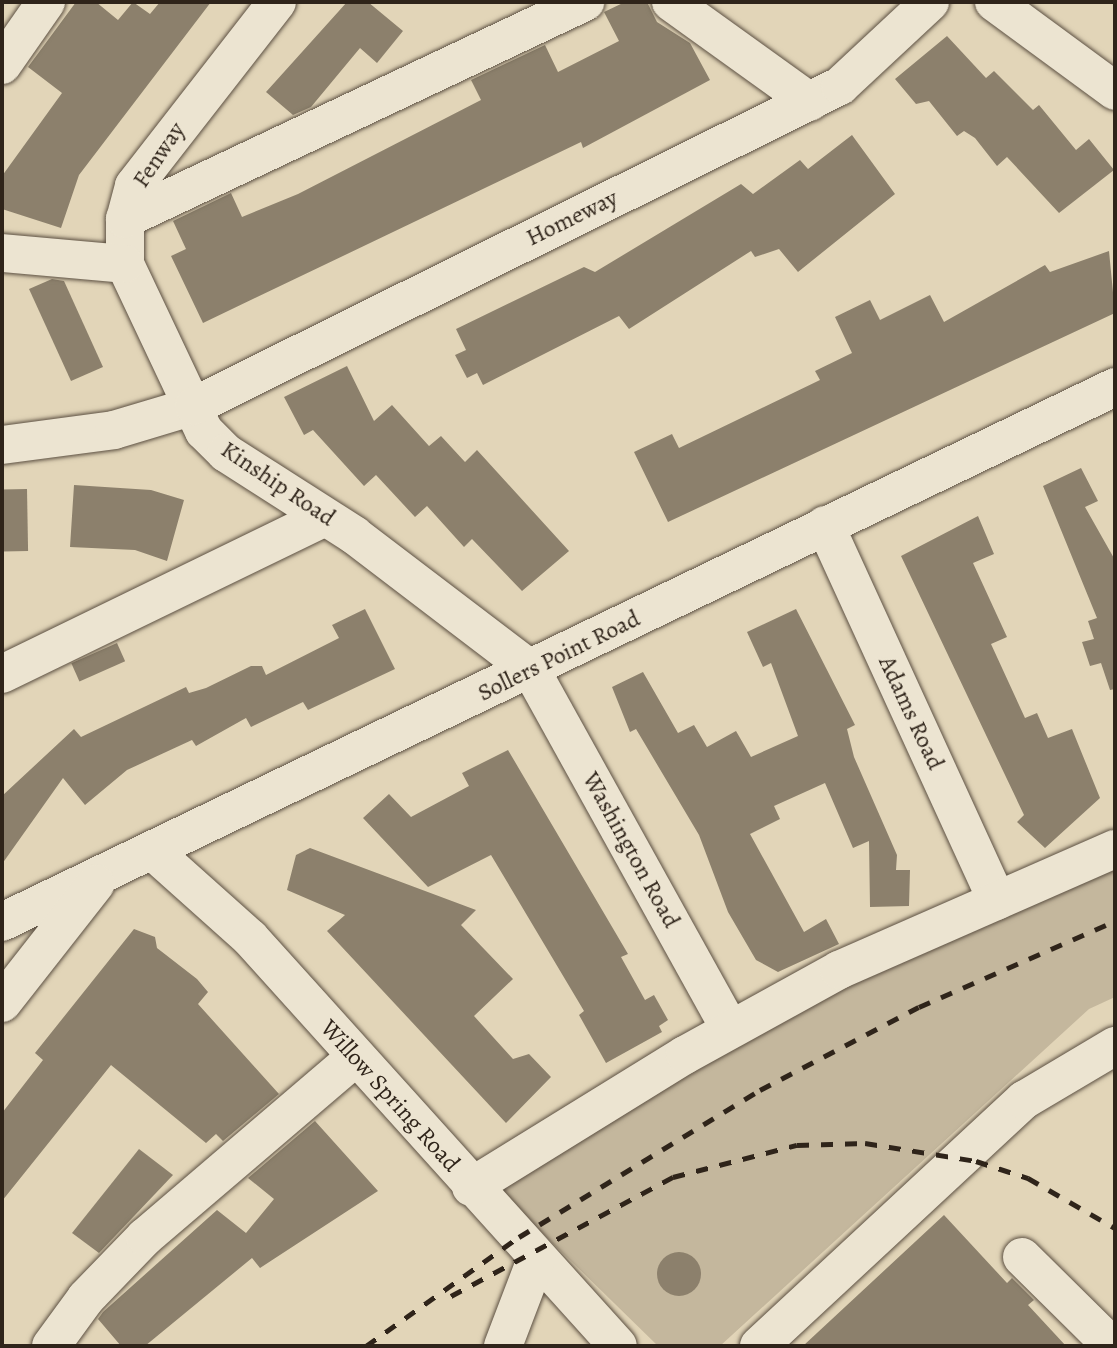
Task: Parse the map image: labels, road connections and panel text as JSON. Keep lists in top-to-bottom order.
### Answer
{
  "streets": {
    "street": [
      "Fenway",
      "Homeway",
      "Kinship Road",
      "Sollers Point Road",
      "Adams Road",
      "Washington Road",
      "Willow Spring Road"
    ]
  },
  "crossings": [
    ["Fenway", "Homeway"],
    ["Fenway", "Kinship Road"],
    ["Homeway", "Kinship Road"],
    ["Kinship Road", "Sollers Point Road"],
    ["Kinship Road", "Washington Road"],
    ["Sollers Point Road", "Adams Road"],
    ["Sollers Point Road", "Washington Road"],
    ["Sollers Point Road", "Willow Spring Road"]
  ]
}
